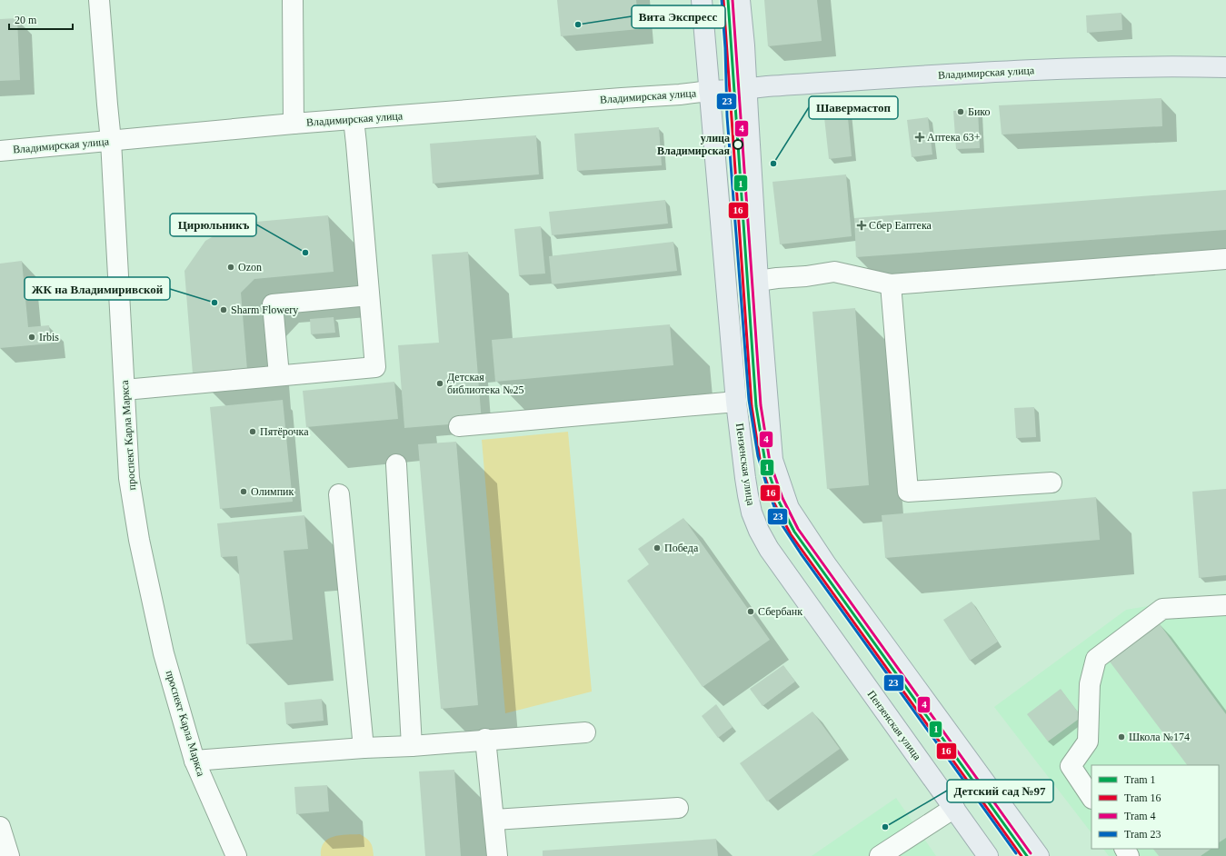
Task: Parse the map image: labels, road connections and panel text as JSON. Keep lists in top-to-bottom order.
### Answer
{
  "streets": {
    "main road": ["Владимирская улица", "Пензенская улица"],
    "street": ["проспект Карла Маркса"]
  },
  "crossings": [
    ["Владимирская улица", "проспект Карла Маркса"],
    ["Владимирская улица", "Пензенская улица"]
  ],
  "places": {
    "other": [
      "Вита Экспресс",
      "Бико",
      "улица Владимирская",
      "Шавермастоп",
      "Цирюльникъ",
      "Ozon",
      "ЖК на Владимиривской",
      "Sharm Flowery",
      "Irbis",
      "Детская библиотека №25",
      "Пятёрочка",
      "Олимпик",
      "Победа",
      "Сбербанк",
      "Школа №174",
      "Детский сад №97"
    ],
    "health": ["Аптека 63+", "Сбер Еаптека"]
  },
  "lines": [
    "tram line 1",
    "tram line 16",
    "tram line 4",
    "tram line 23"
  ],
  "legend": [
    "Tram 1",
    "Tram 16",
    "Tram 4",
    "Tram 23"
  ],
  "scale_bar": "20 m"
}
